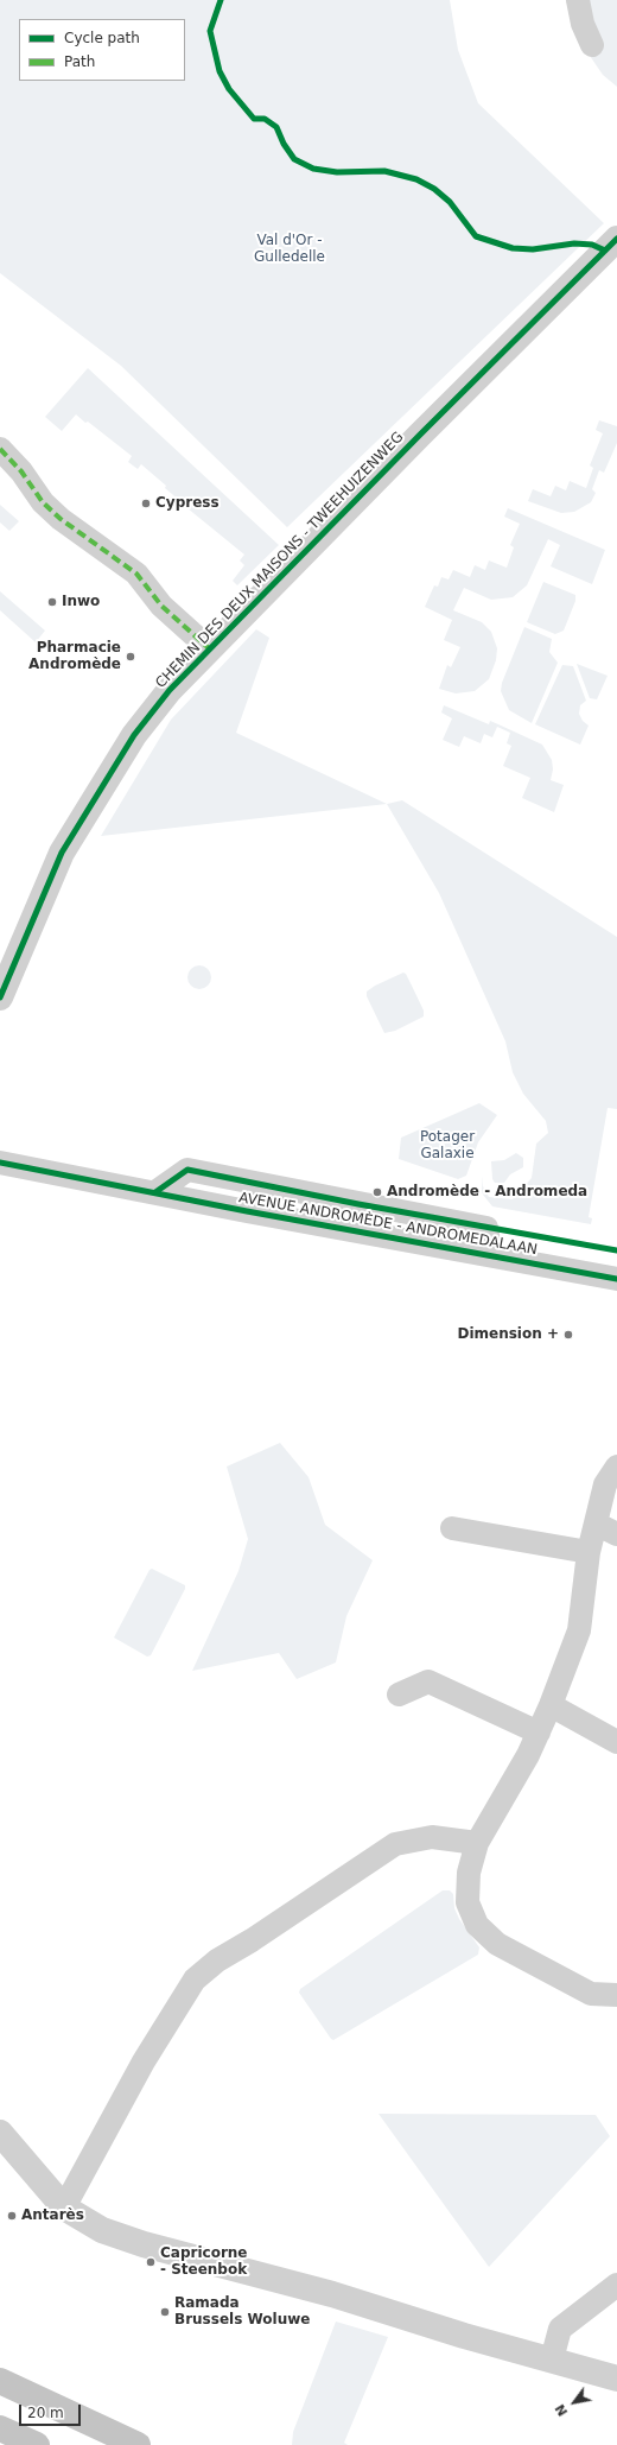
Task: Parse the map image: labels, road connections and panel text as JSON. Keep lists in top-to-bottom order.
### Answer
{
  "streets": {
    "street": ["CHEMIN DES DEUX MAISONS - TWEEHUIZENWEG", "AVENUE ANDROMÈDE - ANDROMEDALAAN"]
  },
  "parks": ["Val d'Or - Gulledelle", "Potager Galaxie"],
  "places": [
    "Cypress",
    "Inwo",
    "Pharmacie Andromède",
    "Andromède - Andromeda",
    "Dimension +",
    "Antarès",
    "Capricorne - Steenbok",
    "Ramada Brussels Woluwe"
  ],
  "legend": ["Cycle path", "Path"],
  "scale_bar": "20 m",
  "north": "bottom left"
}
